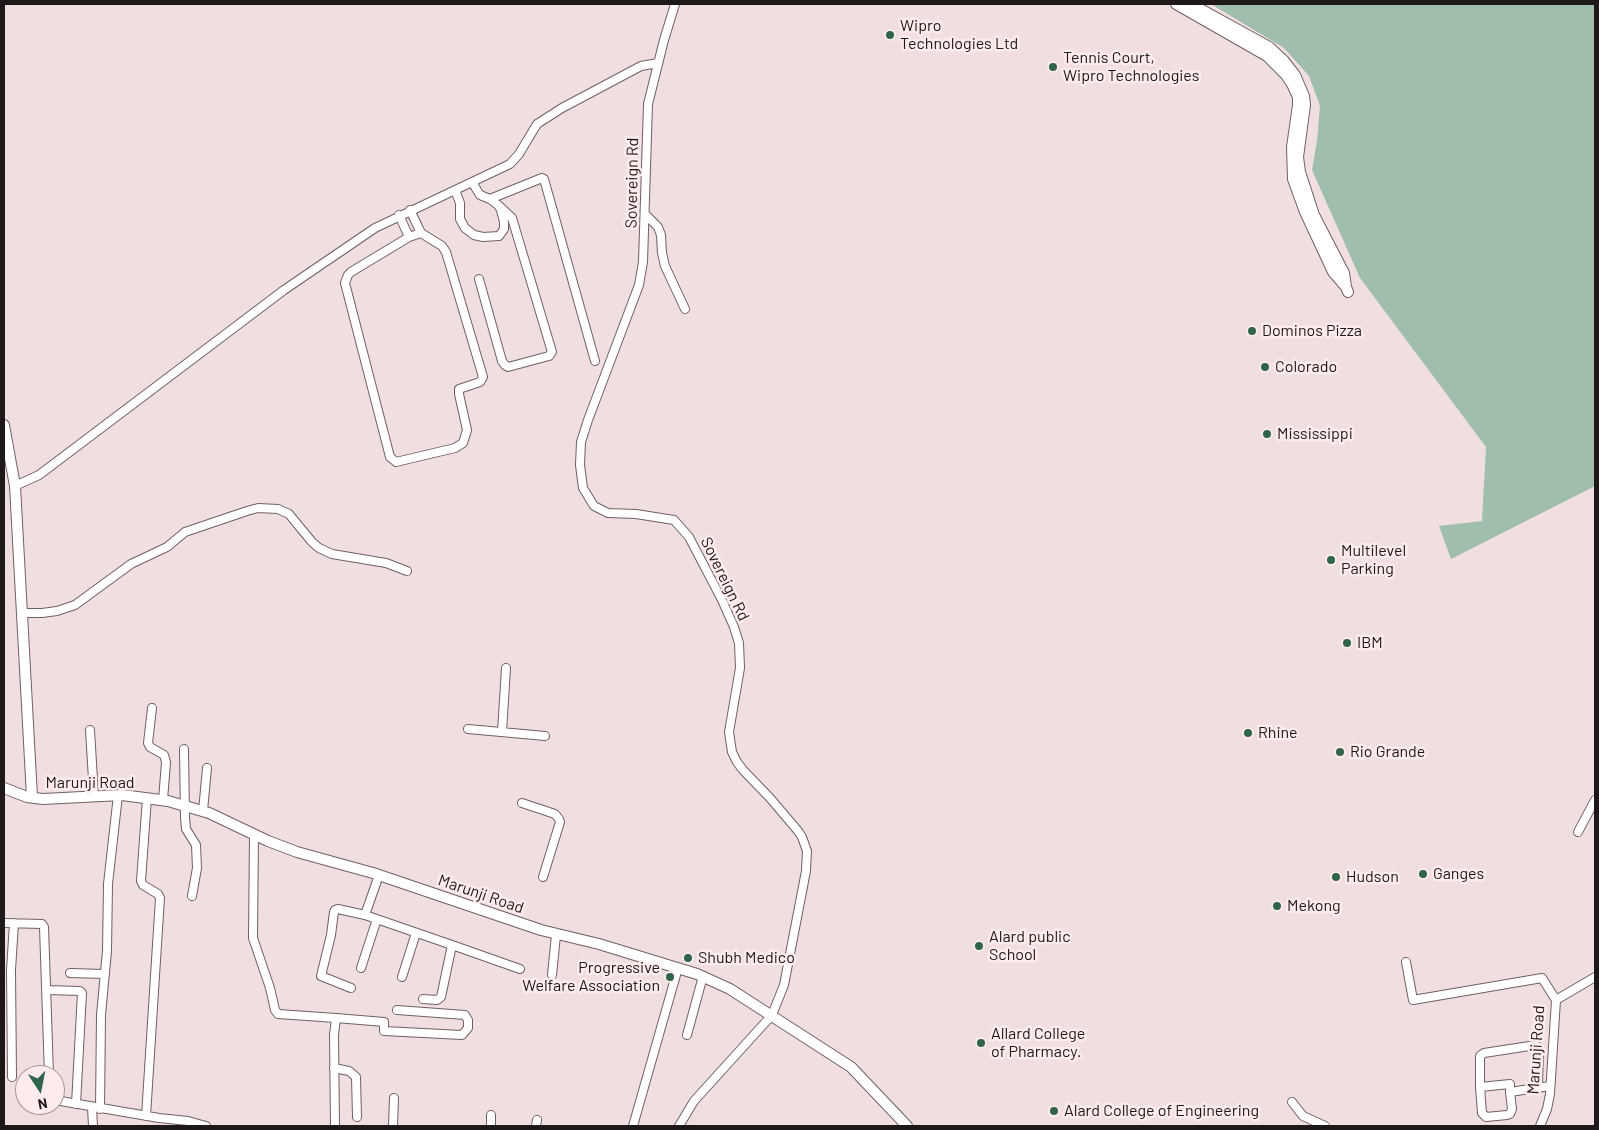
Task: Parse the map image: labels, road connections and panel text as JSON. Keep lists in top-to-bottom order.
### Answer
{
  "streets": {
    "street": ["Sovereign Rd", "Marunji Road"]
  },
  "crossings": [
    ["Sovereign Rd", "Marunji Road"]
  ],
  "places": [
    "Wipro Technologies Ltd",
    "Tennis Court, Wipro Technologies",
    "Dominos Pizza",
    "Colorado",
    "Mississippi",
    "Multilevel Parking",
    "IBM",
    "Rhine",
    "Rio Grande",
    "Ganges",
    "Hudson",
    "Mekong",
    "Alard public School",
    "Shubh Medico",
    "Progressive Welfare Association",
    "Allard College of Pharmacy.",
    "Alard College of Engineering"
  ],
  "north": "bottom"
}
